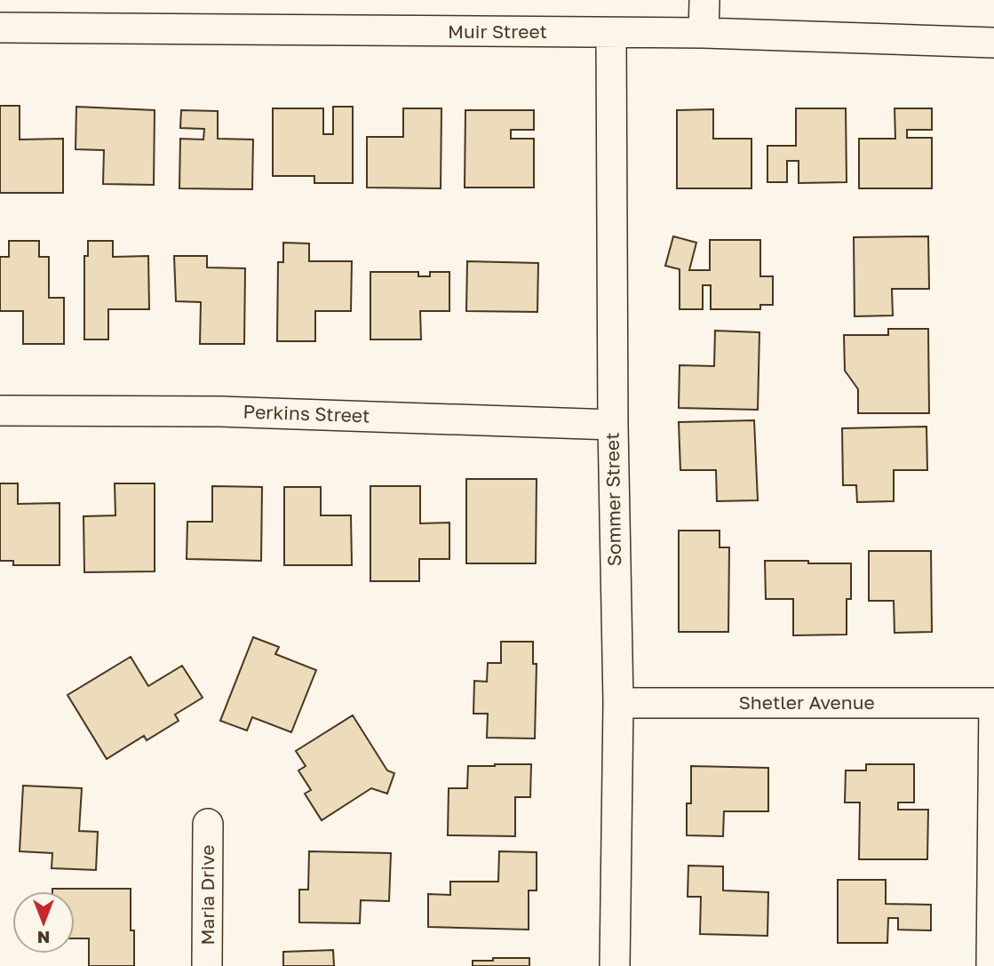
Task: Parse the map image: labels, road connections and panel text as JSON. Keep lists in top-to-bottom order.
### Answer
{
  "streets": {
    "street": [
      "Muir Street",
      "Perkins Street",
      "Sommer Street",
      "Shetler Avenue",
      "Maria Drive"
    ]
  },
  "crossings": [
    ["Muir Street", "Sommer Street"],
    ["Perkins Street", "Sommer Street"],
    ["Sommer Street", "Shetler Avenue"]
  ],
  "north": "bottom"
}
